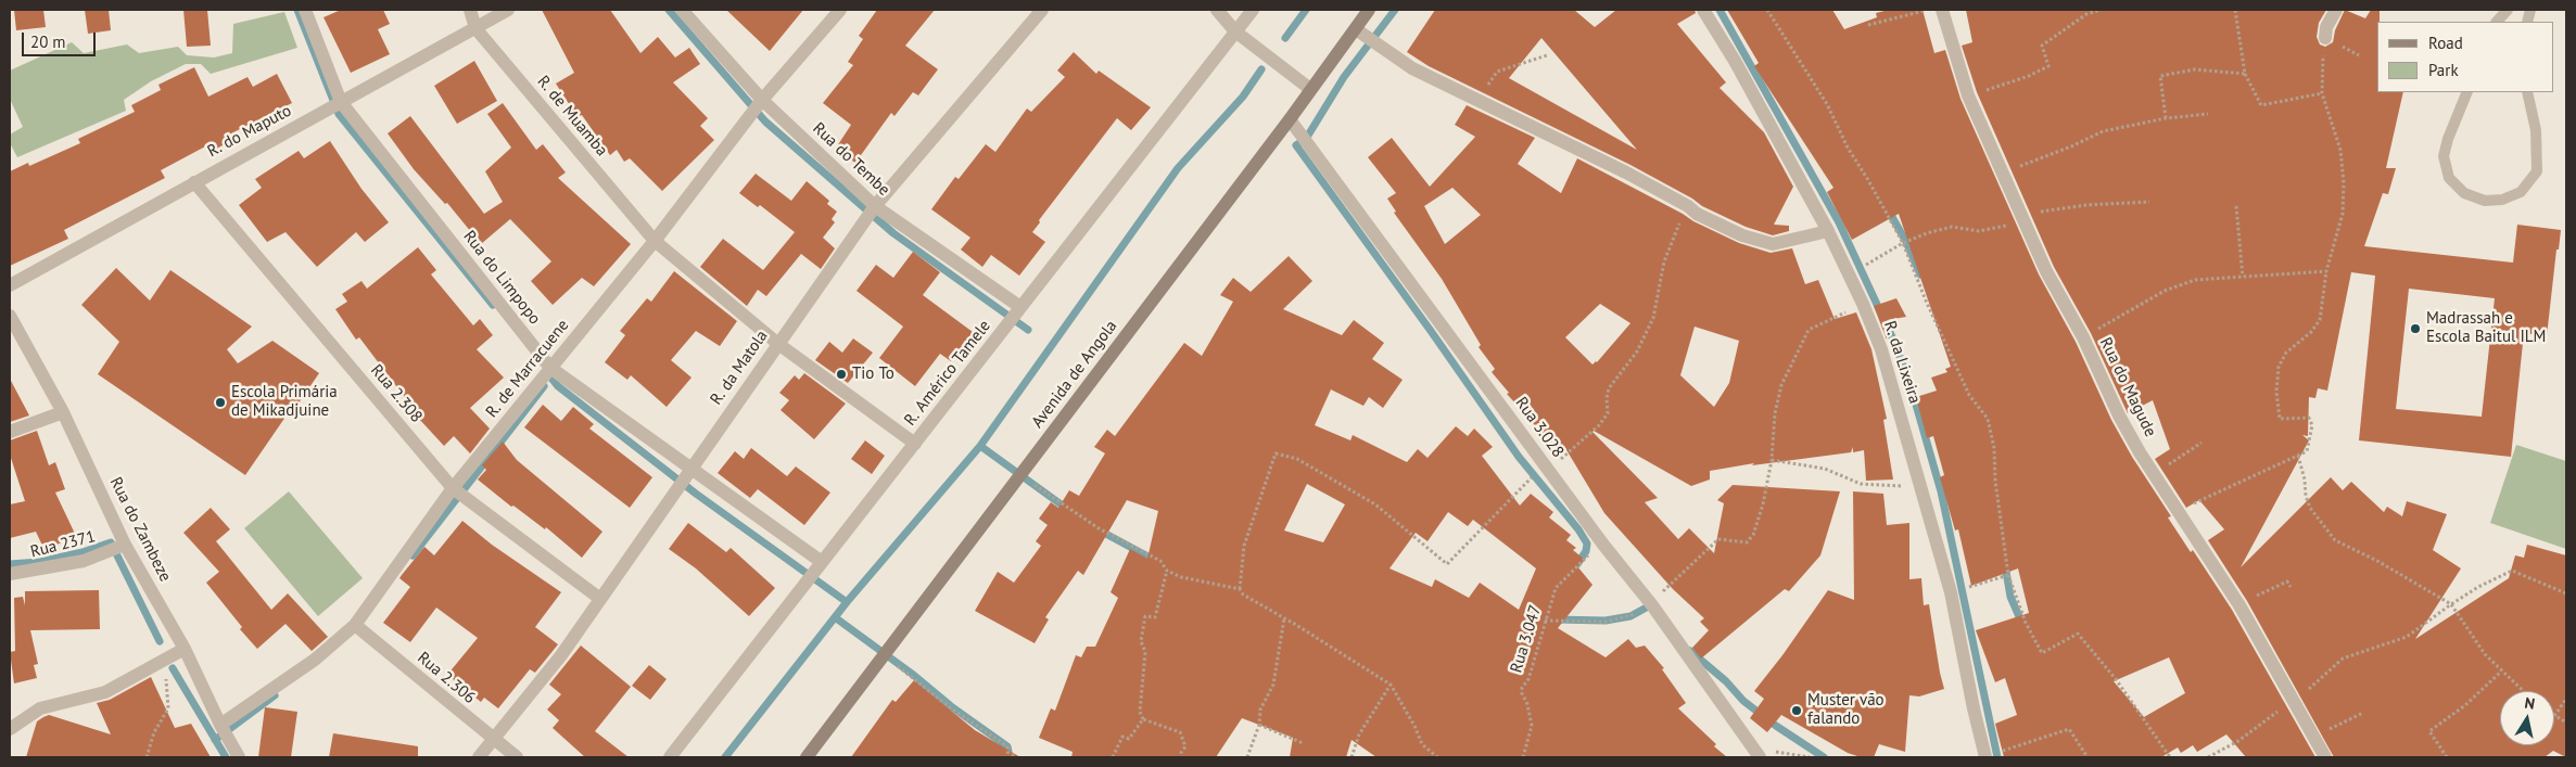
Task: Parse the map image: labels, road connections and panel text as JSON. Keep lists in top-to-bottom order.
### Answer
{
  "streets": {
    "main road": ["Avenida de Angola"],
    "street": [
      "R. de Muamba",
      "R. do Maputo",
      "Rua do Tembe",
      "Rua do Limpopo",
      "R. da Lixeira",
      "R. da Matola",
      "R. de Marracuene",
      "R. Américo Tamele",
      "Rua do Magude",
      "Rua 2.308",
      "Rua 3.028",
      "Rua do Zambeze",
      "Rua 2371",
      "Rua 2.306"
    ],
    "path": ["Rua 3.047"]
  },
  "crossings": [
    ["R. de Muamba", "R. do Maputo"],
    ["R. de Muamba", "R. da Matola"],
    ["R. de Muamba", "R. de Marracuene"],
    ["R. de Muamba", "R. Américo Tamele"],
    ["R. do Maputo", "Rua do Limpopo"],
    ["R. do Maputo", "Rua 2.308"],
    ["Rua do Tembe", "R. da Matola"],
    ["Rua do Tembe", "R. de Marracuene"],
    ["Rua do Tembe", "R. Américo Tamele"],
    ["Rua do Limpopo", "R. da Matola"],
    ["Rua do Limpopo", "R. de Marracuene"],
    ["Rua do Limpopo", "R. Américo Tamele"],
    ["R. da Matola", "Rua 2.308"],
    ["R. da Matola", "Rua 2.306"],
    ["R. de Marracuene", "Rua 2.308"],
    ["R. de Marracuene", "Rua do Zambeze"],
    ["R. de Marracuene", "Rua 2.306"],
    ["Avenida de Angola", "Rua 3.028"],
    ["Rua 3.028", "Rua 3.047"],
    ["Rua do Zambeze", "Rua 2371"]
  ],
  "places": [
    "Madrassah e Escola Baitul ILM",
    "Tio To",
    "Escola Primária de Mikadjuine",
    "Muster vão falando"
  ],
  "legend": ["Road", "Park"],
  "scale_bar": "20 m",
  "north": "top"
}
